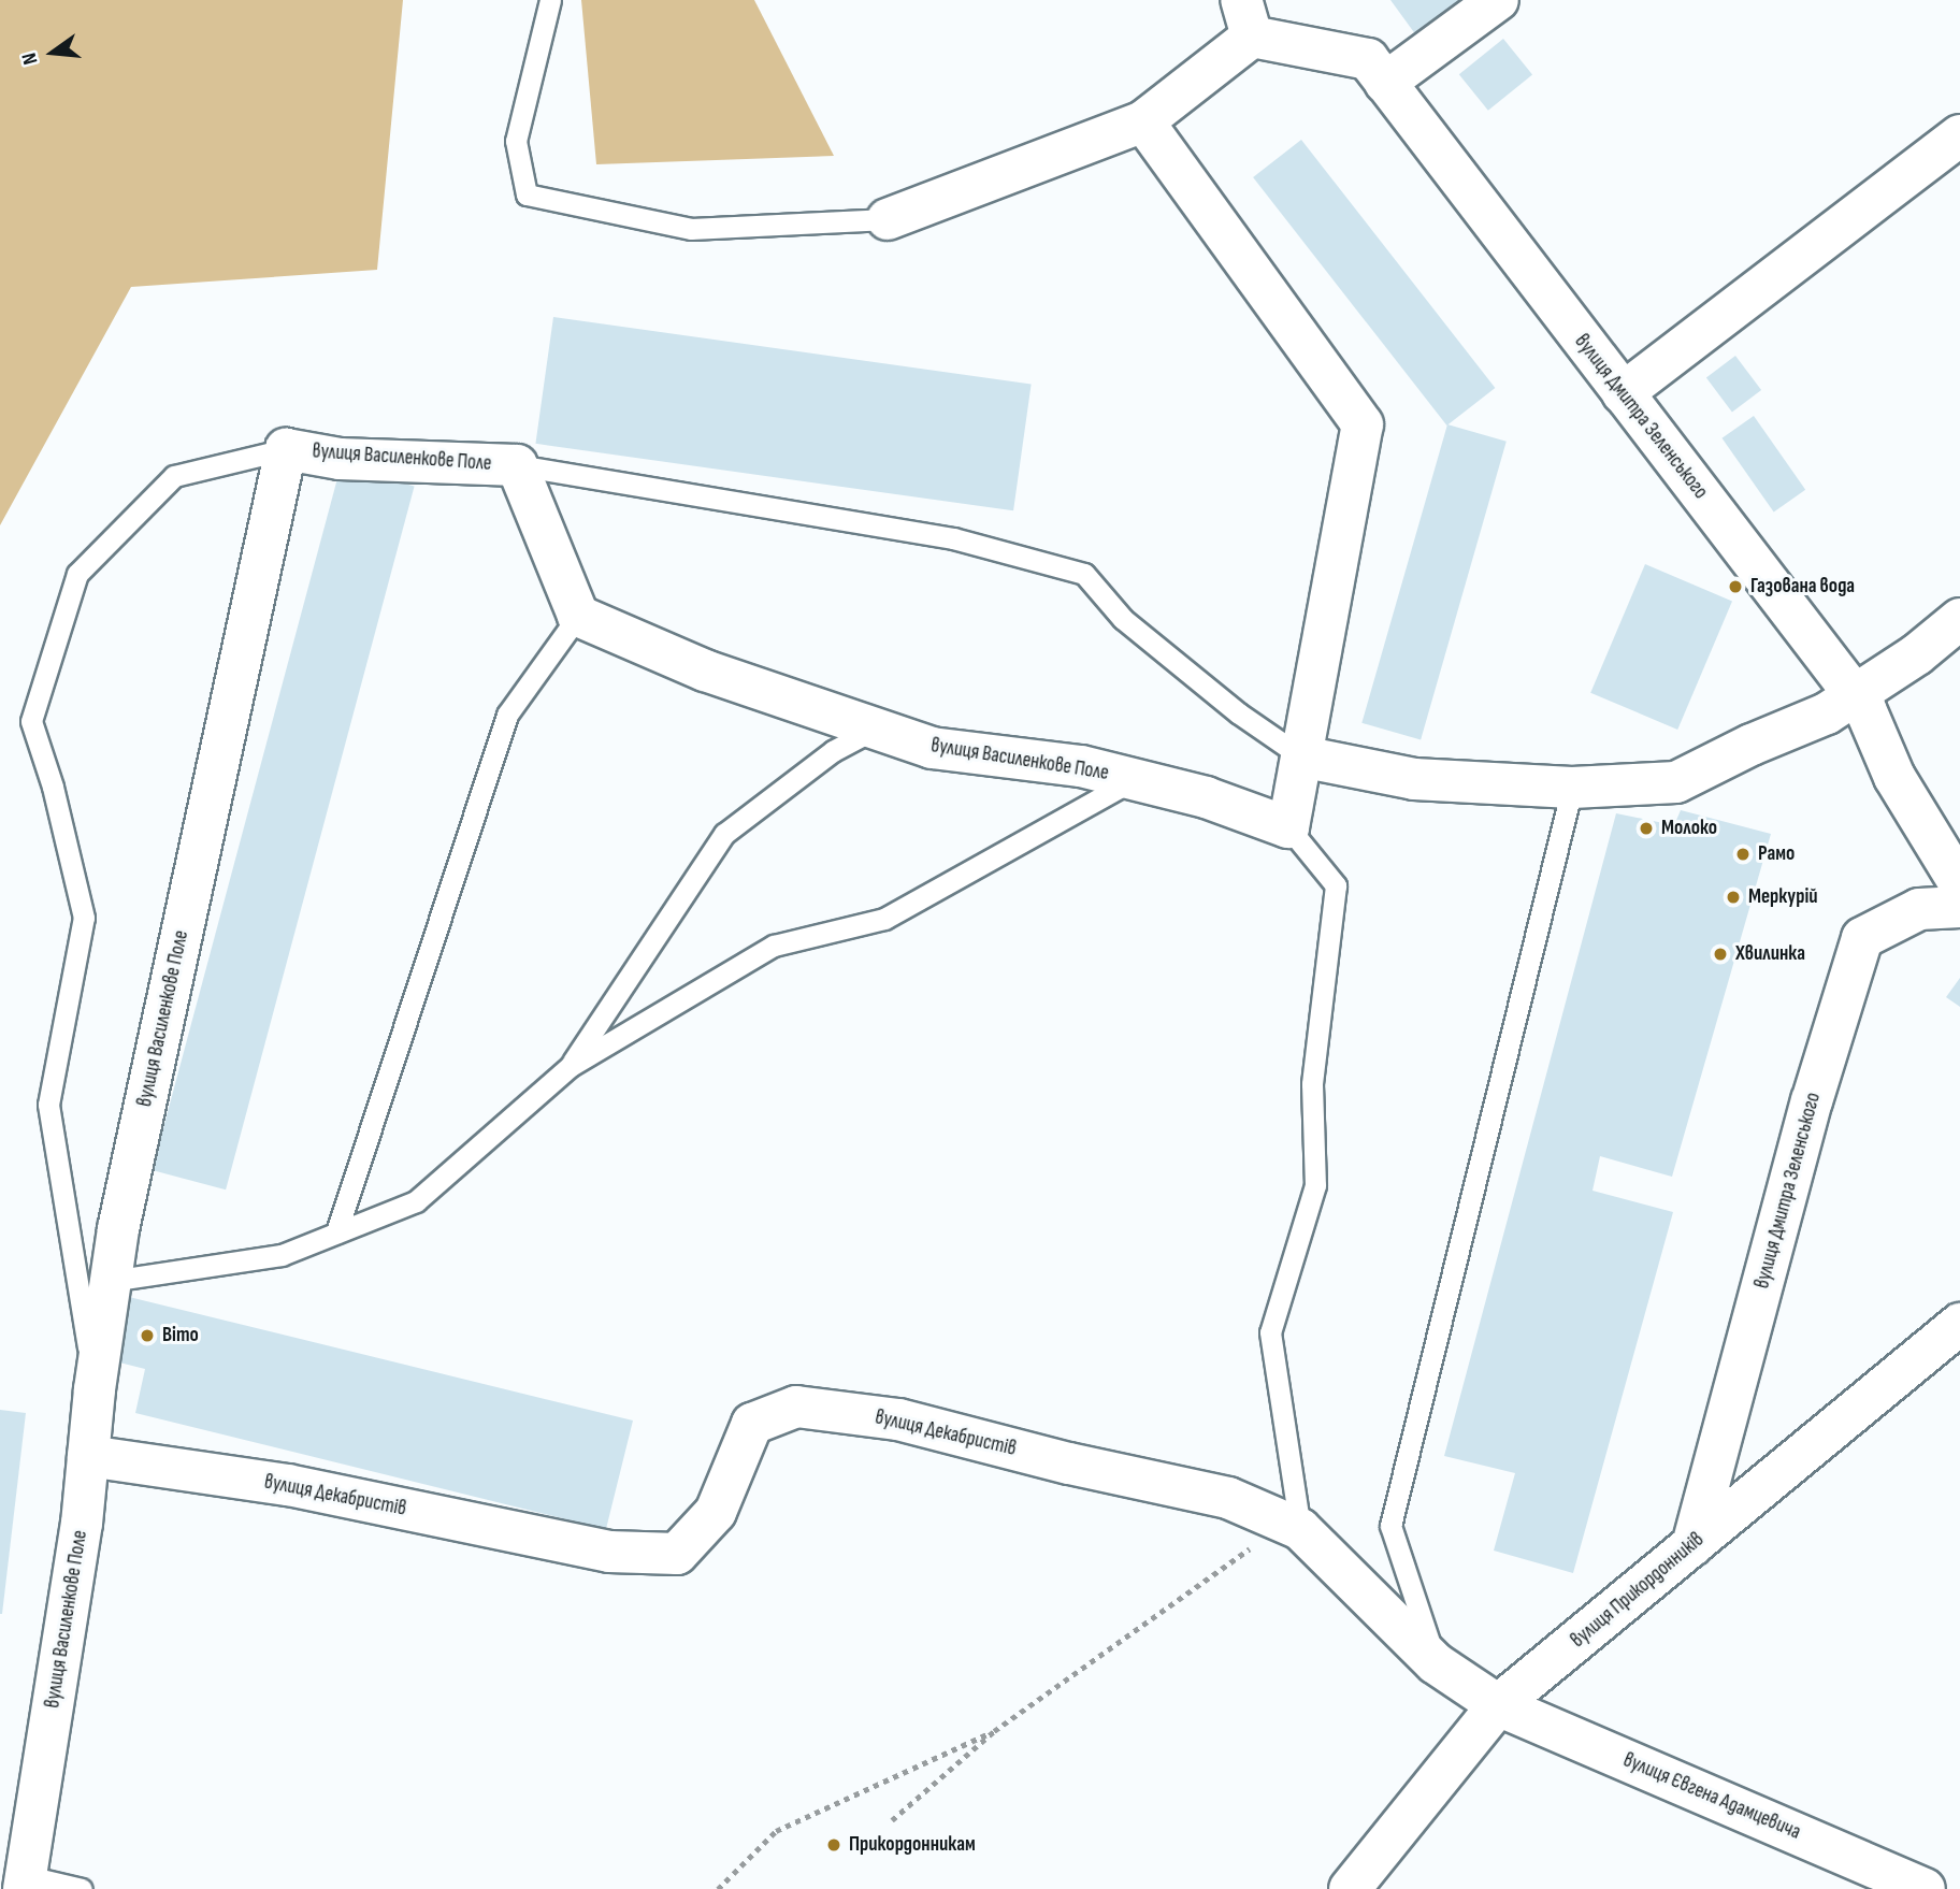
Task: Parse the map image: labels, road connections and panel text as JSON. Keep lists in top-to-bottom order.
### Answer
{
  "streets": {
    "street": [
      "вулиця Дмитра Зеленського",
      "вулиця Василенкове Поле",
      "вулиця Декабристів",
      "вулиця Прикордонників",
      "вулиця Євгена Адамцевича"
    ]
  },
  "crossings": [
    ["вулиця Дмитра Зеленського", "вулиця Прикордонників"],
    ["вулиця Василенкове Поле", "вулиця Декабристів"],
    ["вулиця Декабристів", "вулиця Прикордонників"],
    ["вулиця Декабристів", "вулиця Євгена Адамцевича"],
    ["вулиця Прикордонників", "вулиця Євгена Адамцевича"]
  ],
  "places": [
    "Газована вода",
    "Молоко",
    "Рамо",
    "Меркурій",
    "Хвилинка",
    "Віто",
    "Прикордонникам"
  ],
  "north": "left"
}
